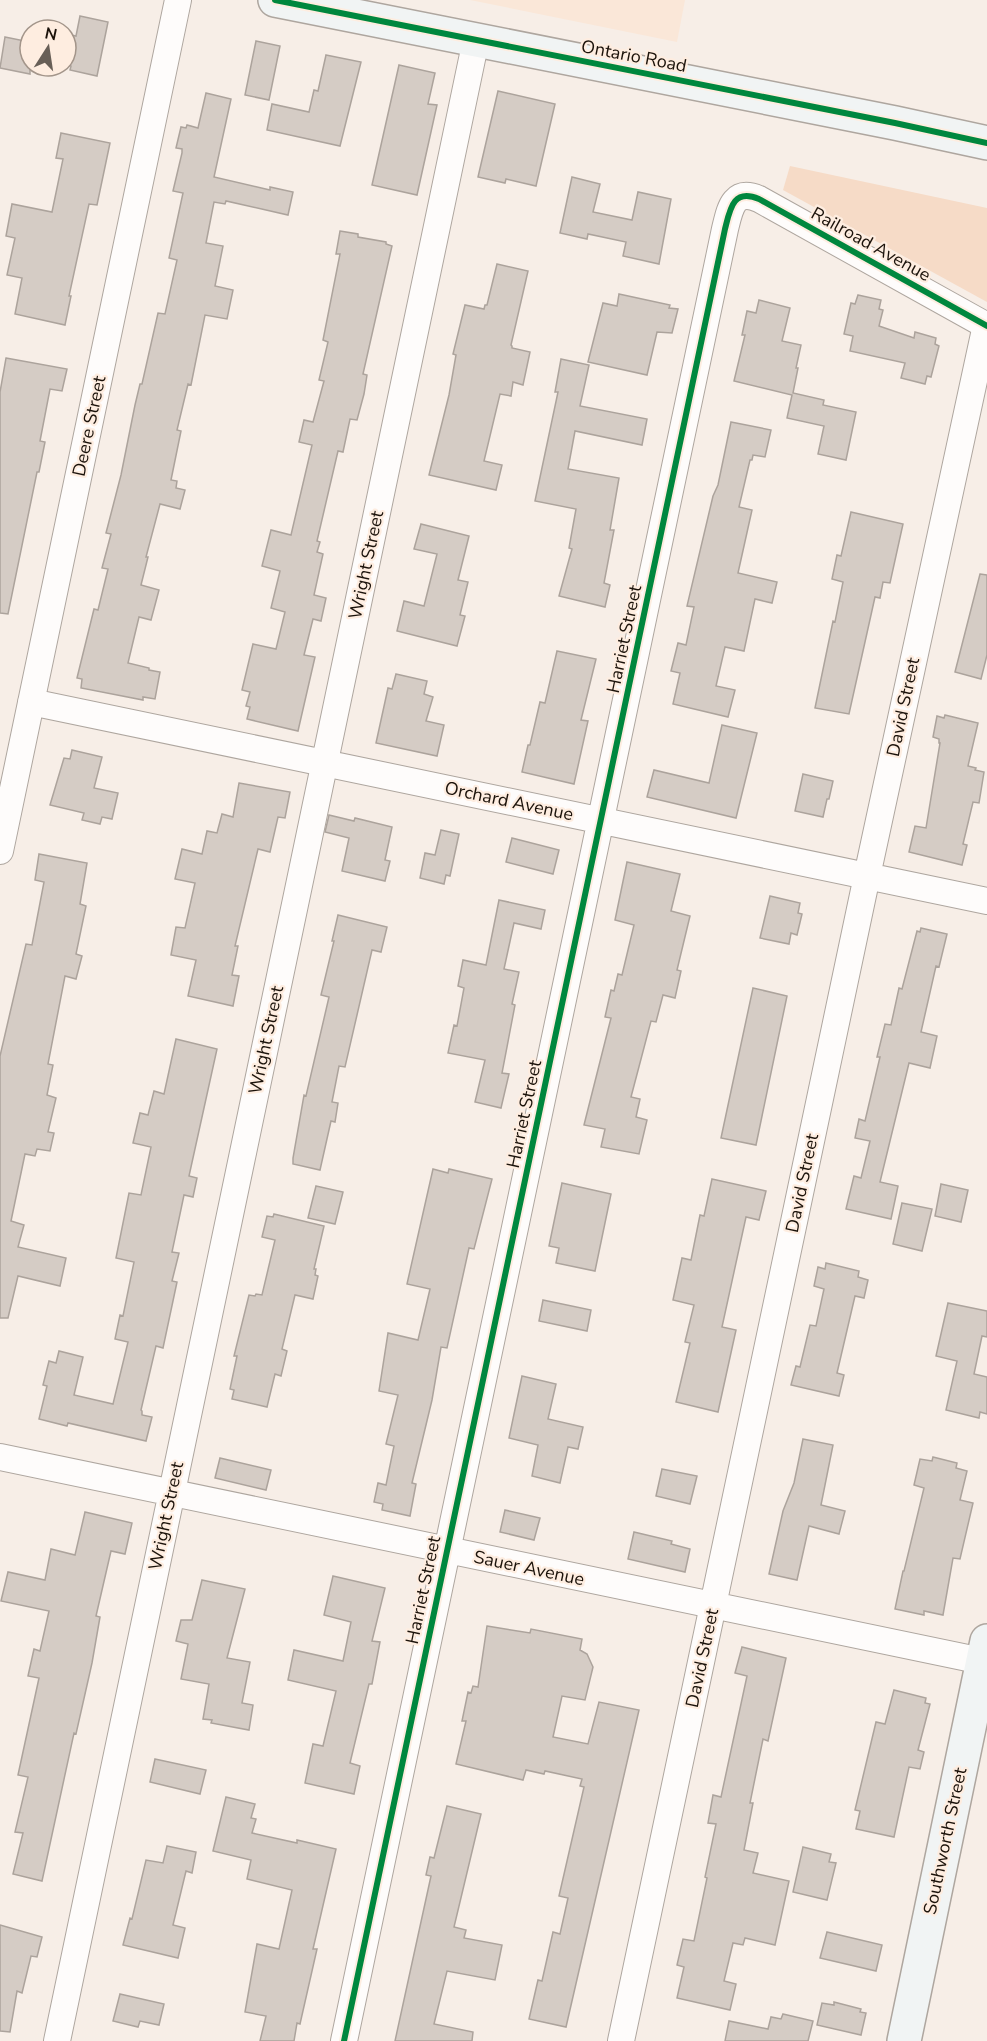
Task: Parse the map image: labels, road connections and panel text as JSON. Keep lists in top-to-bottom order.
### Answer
{
  "streets": {
    "main road": ["Ontario Road", "Southworth Street"],
    "street": [
      "Railroad Avenue",
      "Deere Street",
      "Wright Street",
      "Harriet Street",
      "David Street",
      "Orchard Avenue",
      "Sauer Avenue"
    ]
  },
  "crossings": [
    ["Ontario Road", "Wright Street"],
    ["Railroad Avenue", "Harriet Street"],
    ["Railroad Avenue", "David Street"],
    ["Deere Street", "Orchard Avenue"],
    ["Wright Street", "Orchard Avenue"],
    ["Wright Street", "Sauer Avenue"],
    ["Harriet Street", "Orchard Avenue"],
    ["Harriet Street", "Sauer Avenue"],
    ["David Street", "Orchard Avenue"],
    ["David Street", "Sauer Avenue"],
    ["Sauer Avenue", "Southworth Street"]
  ],
  "north": "top"
}
